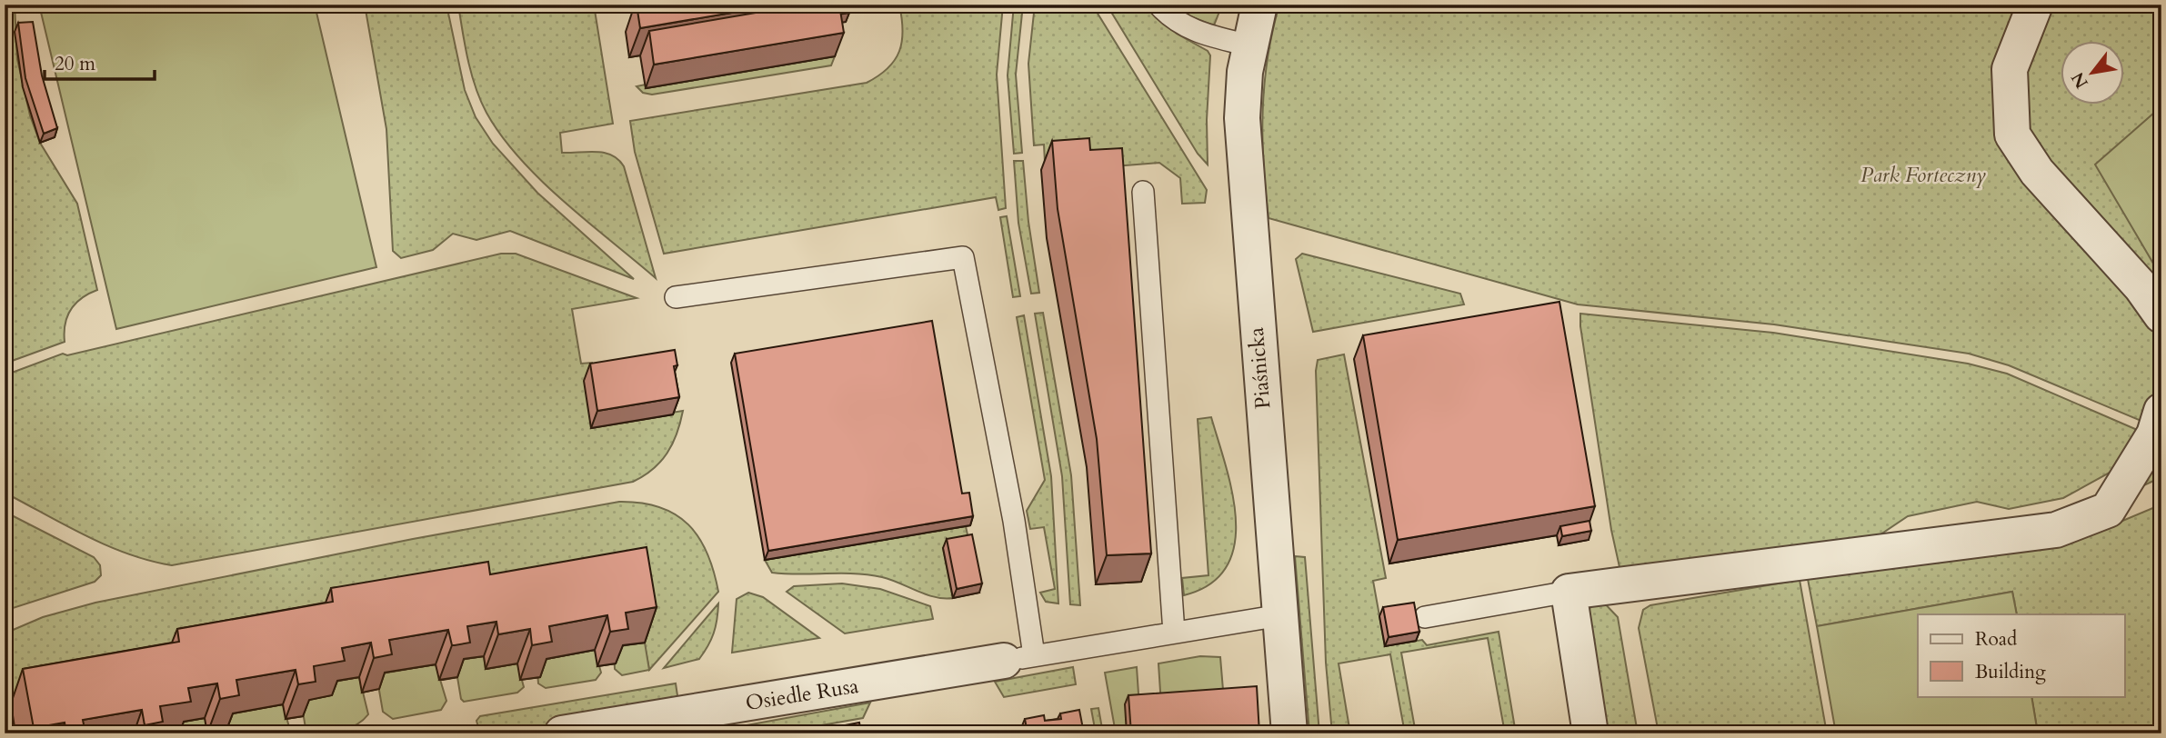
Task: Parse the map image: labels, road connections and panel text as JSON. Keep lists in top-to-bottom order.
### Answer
{
  "streets": {
    "street": ["Piaśnicka", "Osiedle Rusa"]
  },
  "parks": ["Park Forteczny"],
  "legend": ["Road", "Building"],
  "scale_bar": "20 m",
  "north": "bottom left"
}
